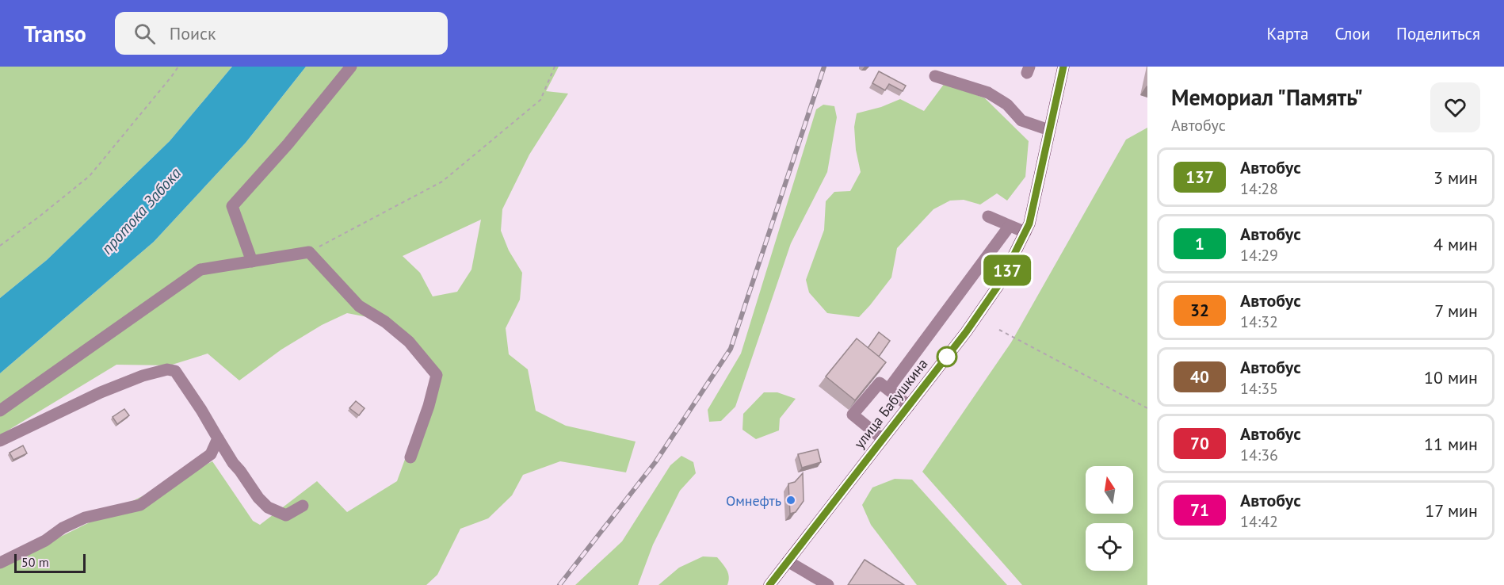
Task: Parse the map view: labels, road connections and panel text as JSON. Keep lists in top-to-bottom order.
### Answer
{
  "streets": {
    "main road": ["улица Бабушкина"]
  },
  "water": ["протока Забока"],
  "places": ["Омнефть"],
  "lines": ["bus line 137"],
  "scale_bar": "50 m",
  "north": "top",
  "page": {
    "header": "Transo",
    "search": "Поиск",
    "nav": ["Карта", "Слои", "Поделиться"],
    "on_map": "137",
    "heading": ["Мемориал \"Память\"", "Автобус"],
    "list": [
      {
        "mark": "137",
        "name": "Автобус",
        "note": "14:28",
        "value": "3 мин"
      },
      {
        "mark": "1",
        "name": "Автобус",
        "note": "14:29",
        "value": "4 мин"
      },
      {
        "mark": "32",
        "name": "Автобус",
        "note": "14:32",
        "value": "7 мин"
      },
      {
        "mark": "40",
        "name": "Автобус",
        "note": "14:35",
        "value": "10 мин"
      },
      {
        "mark": "70",
        "name": "Автобус",
        "note": "14:36",
        "value": "11 мин"
      },
      {
        "mark": "71",
        "name": "Автобус",
        "note": "14:42",
        "value": "17 мин"
      }
    ],
    "scale": "50 m"
  }
}
